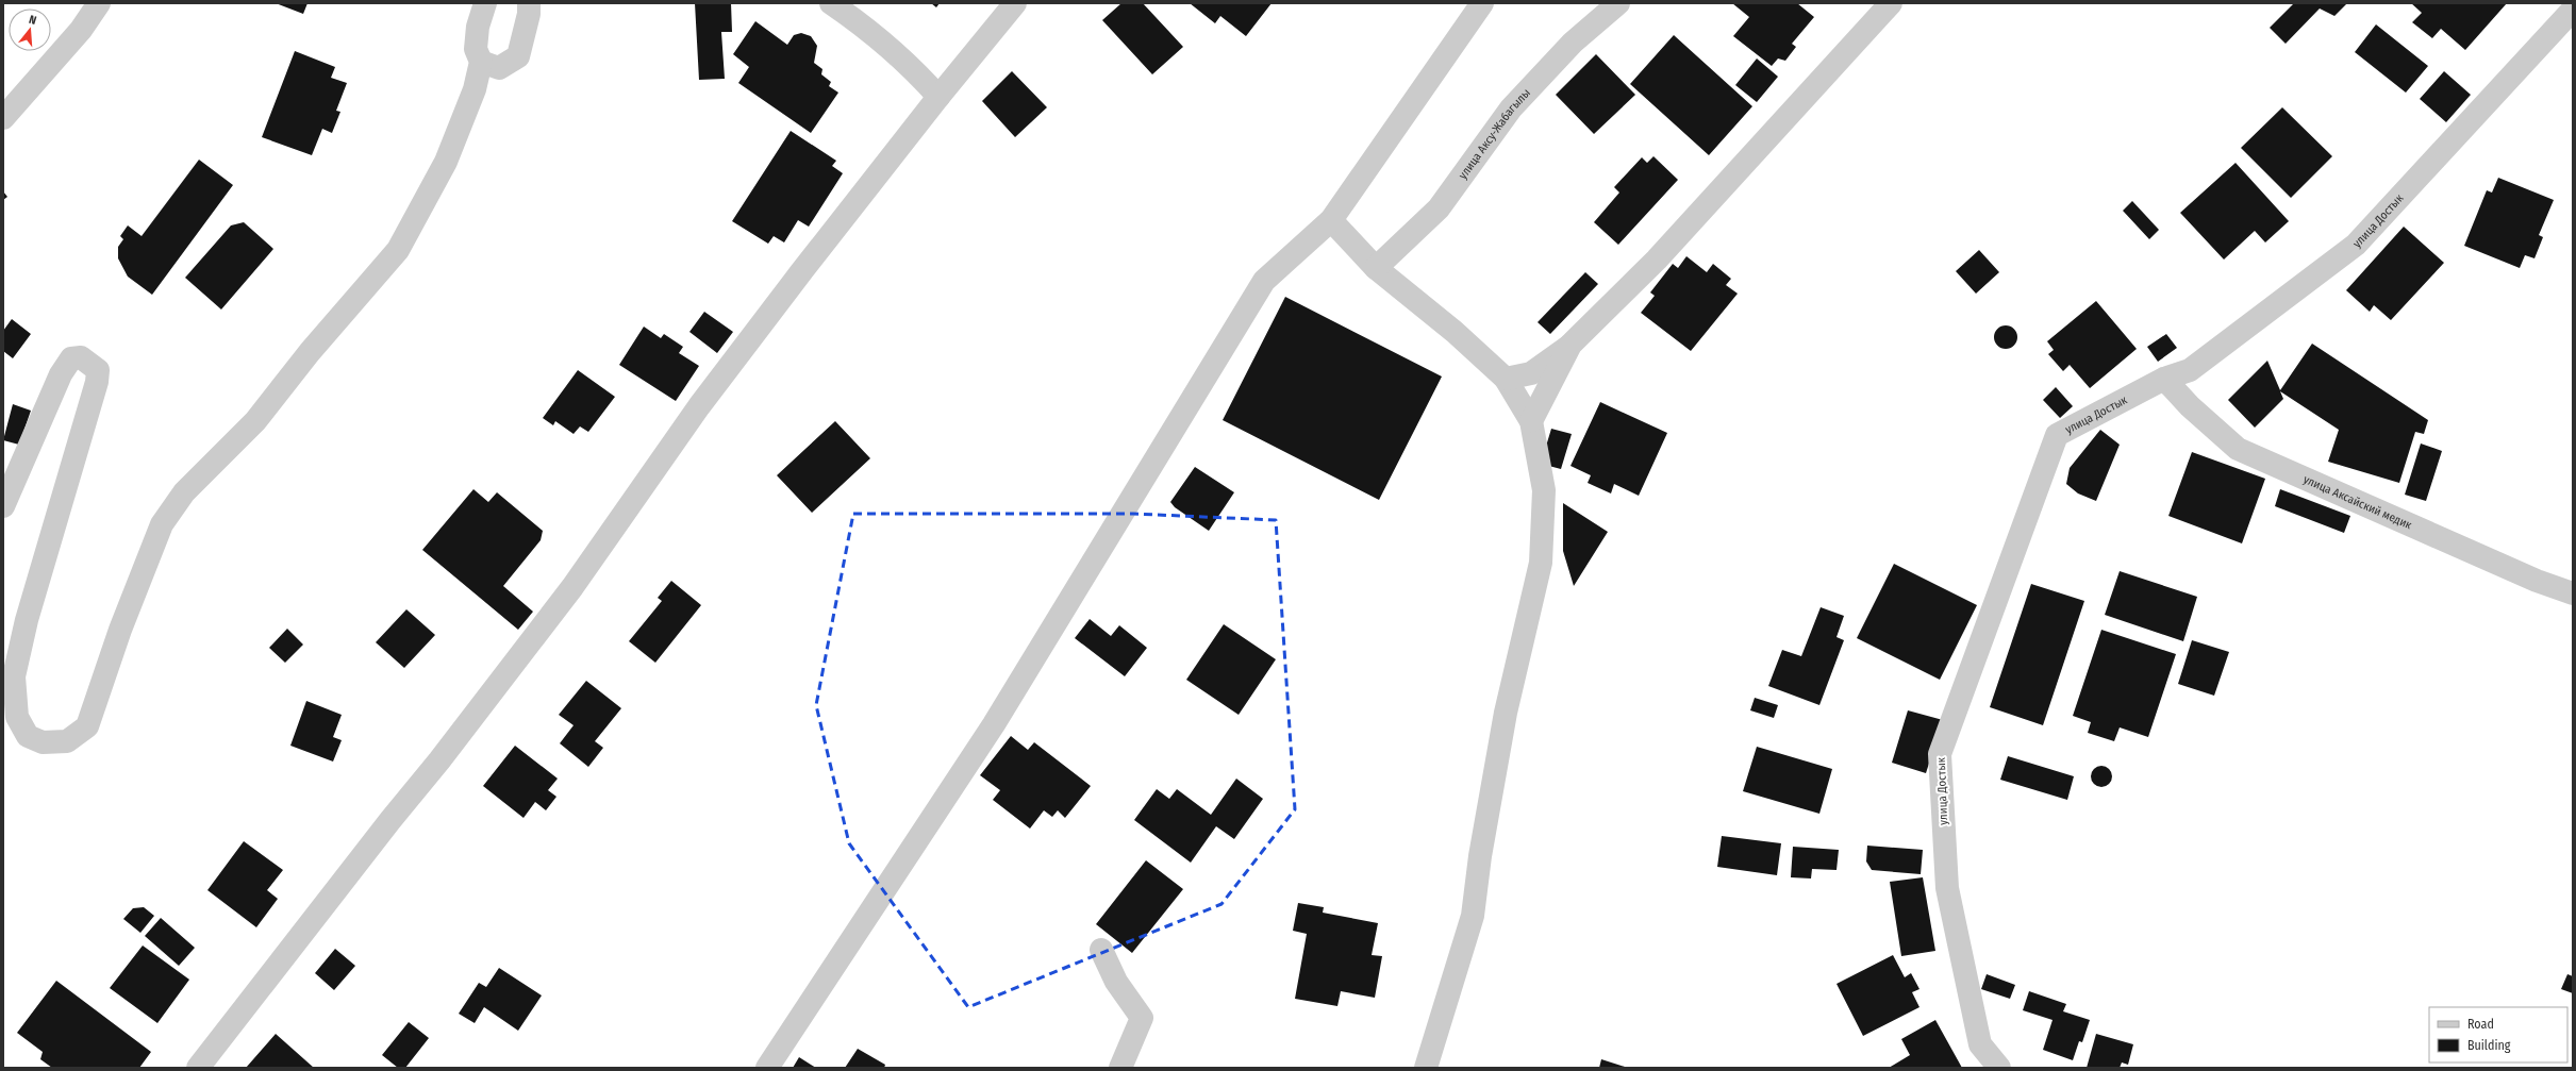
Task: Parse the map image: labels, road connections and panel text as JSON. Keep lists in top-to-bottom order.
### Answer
{
  "streets": {
    "street": ["улица Аксу-Жабагылы", "улица Достык", "улица Аксайский медик"]
  },
  "crossings": [
    ["улица Достык", "улица Аксайский медик"]
  ],
  "legend": ["Road", "Building"],
  "north": "top"
}
